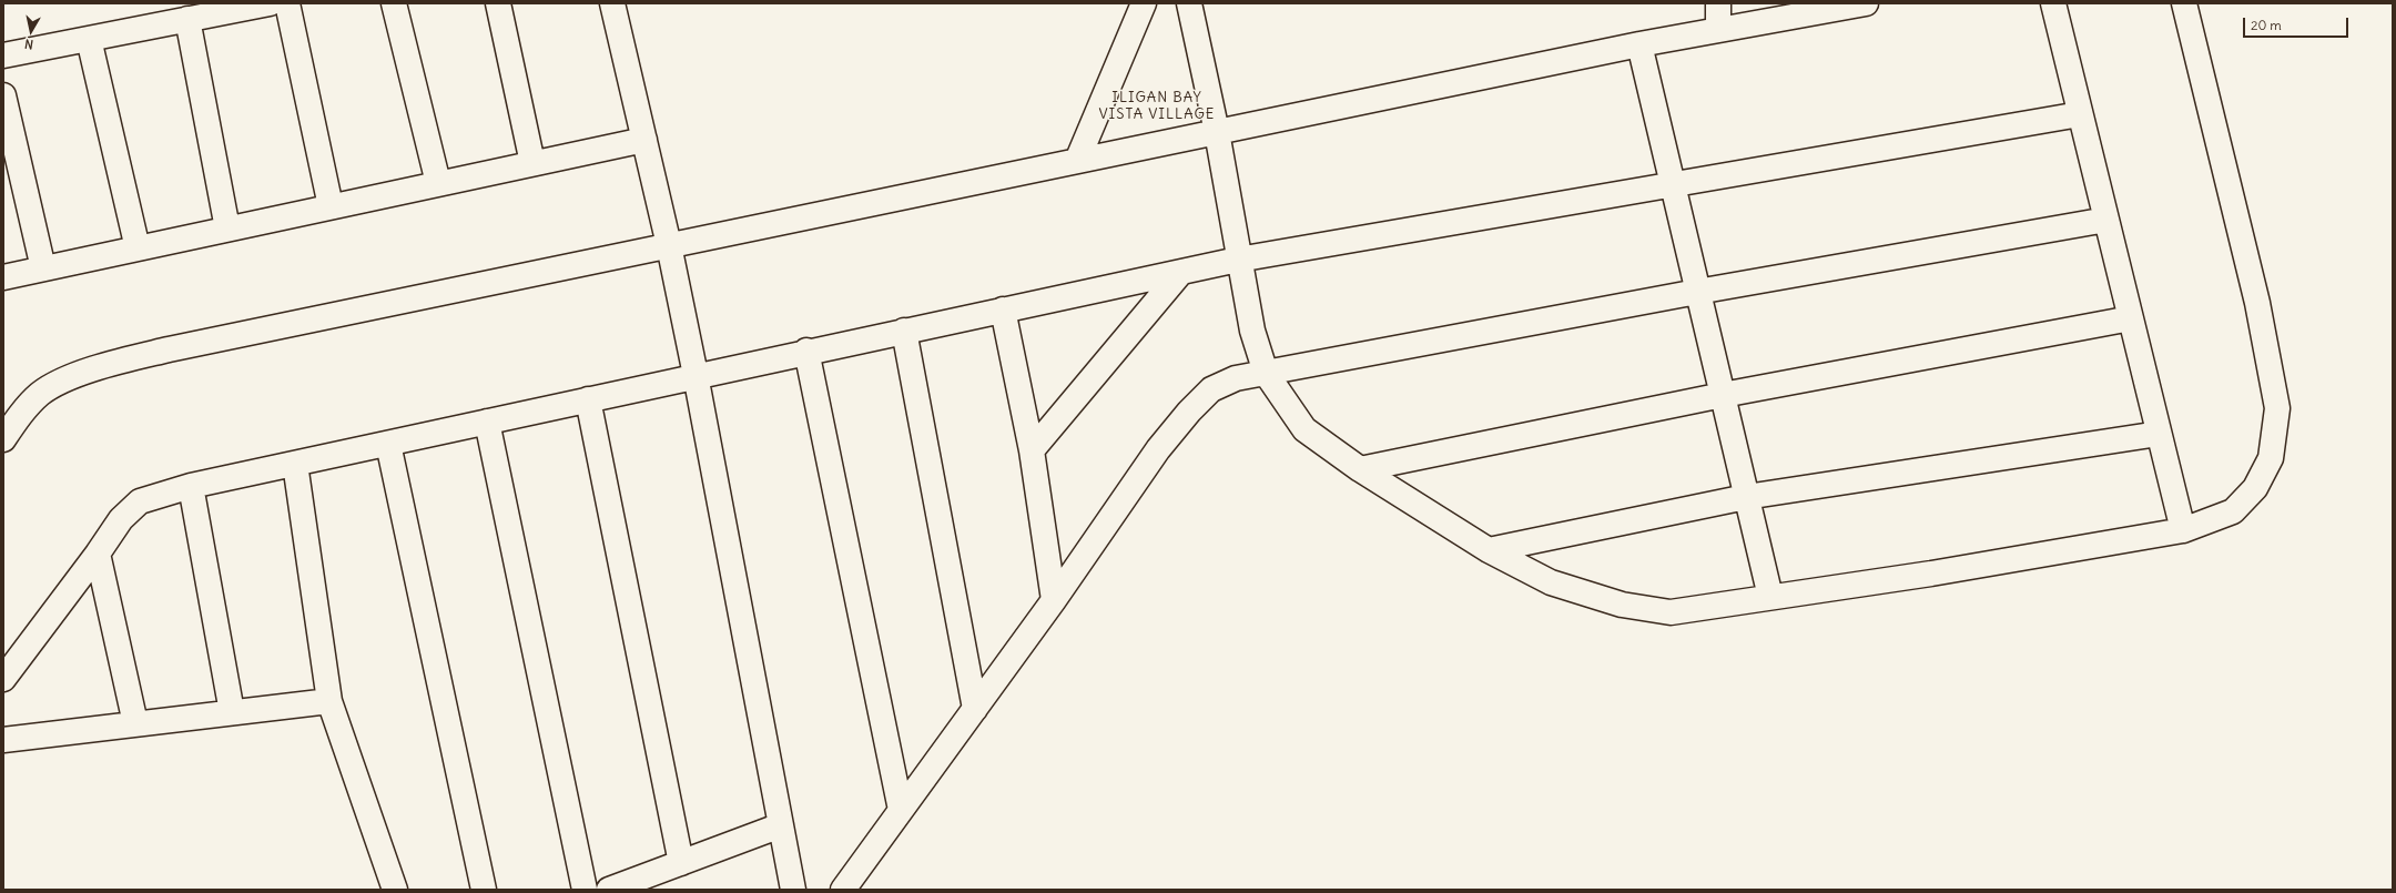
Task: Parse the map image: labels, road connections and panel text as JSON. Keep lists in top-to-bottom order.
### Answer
{
  "districts": ["ILIGAN BAY VISTA VILLAGE"],
  "scale_bar": "20 m",
  "north": "bottom"
}
